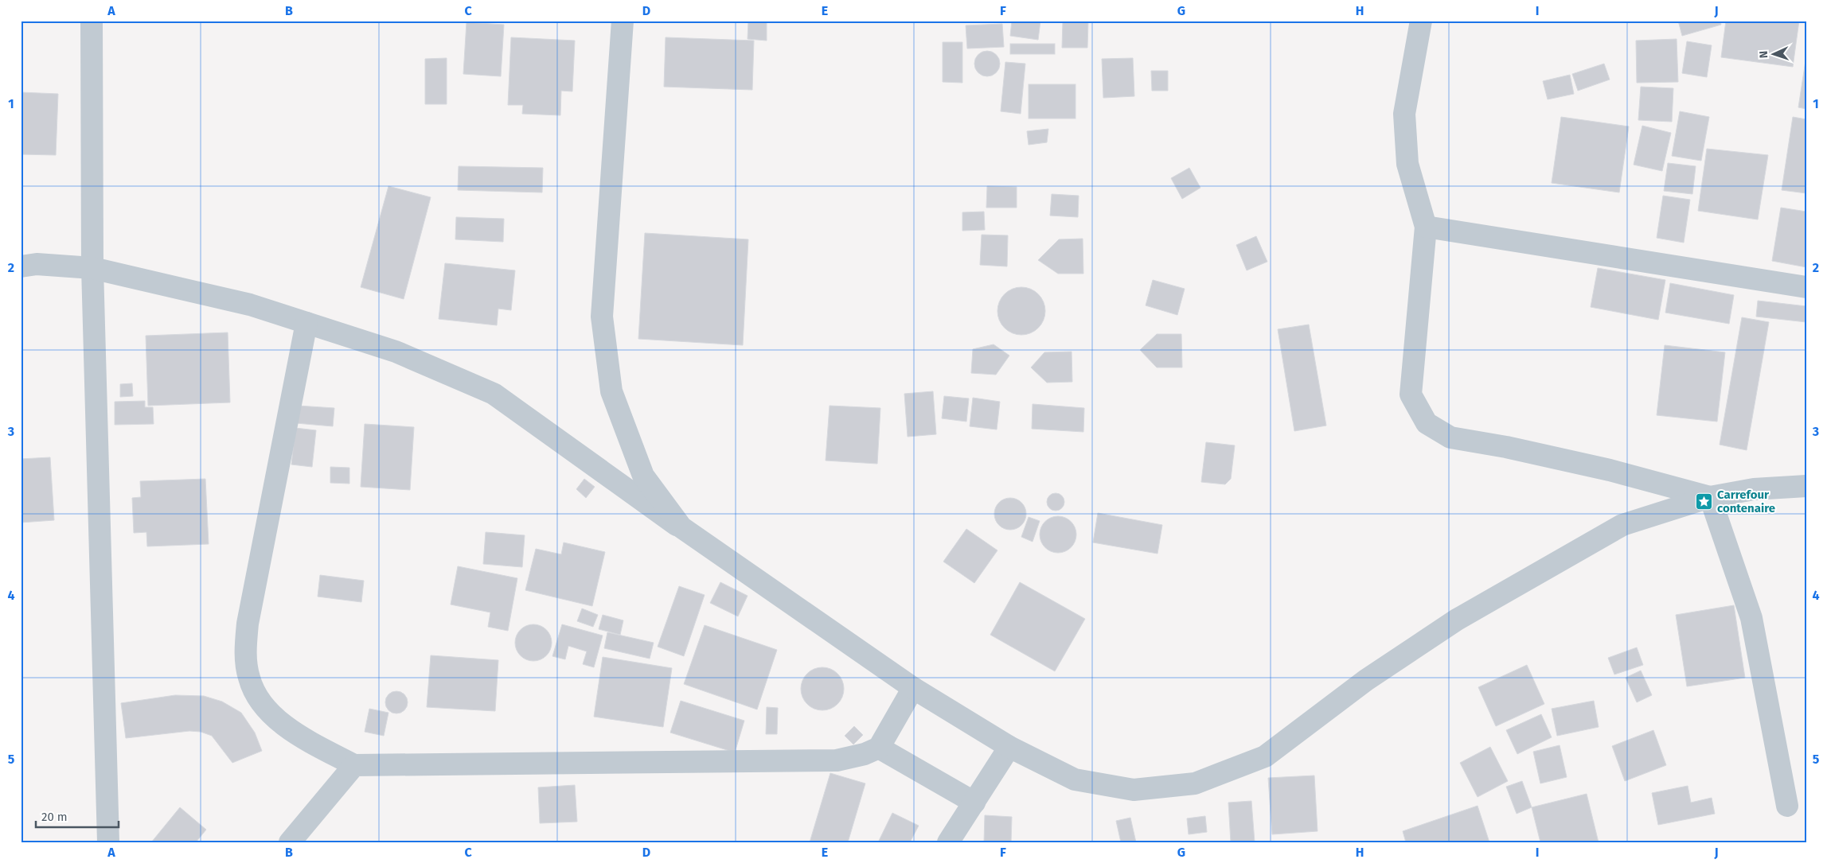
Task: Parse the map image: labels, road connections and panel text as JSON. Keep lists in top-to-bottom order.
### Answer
{
  "places": {
    "place": ["Carrefour contenaire"]
  },
  "scale_bar": "20 m",
  "north": "left",
  "grid": {
    "columns": [
      "A",
      "B",
      "C",
      "D",
      "E",
      "F",
      "G",
      "H",
      "I",
      "J"
    ],
    "rows": [
      "1",
      "2",
      "3",
      "4",
      "5"
    ]
  }
}
